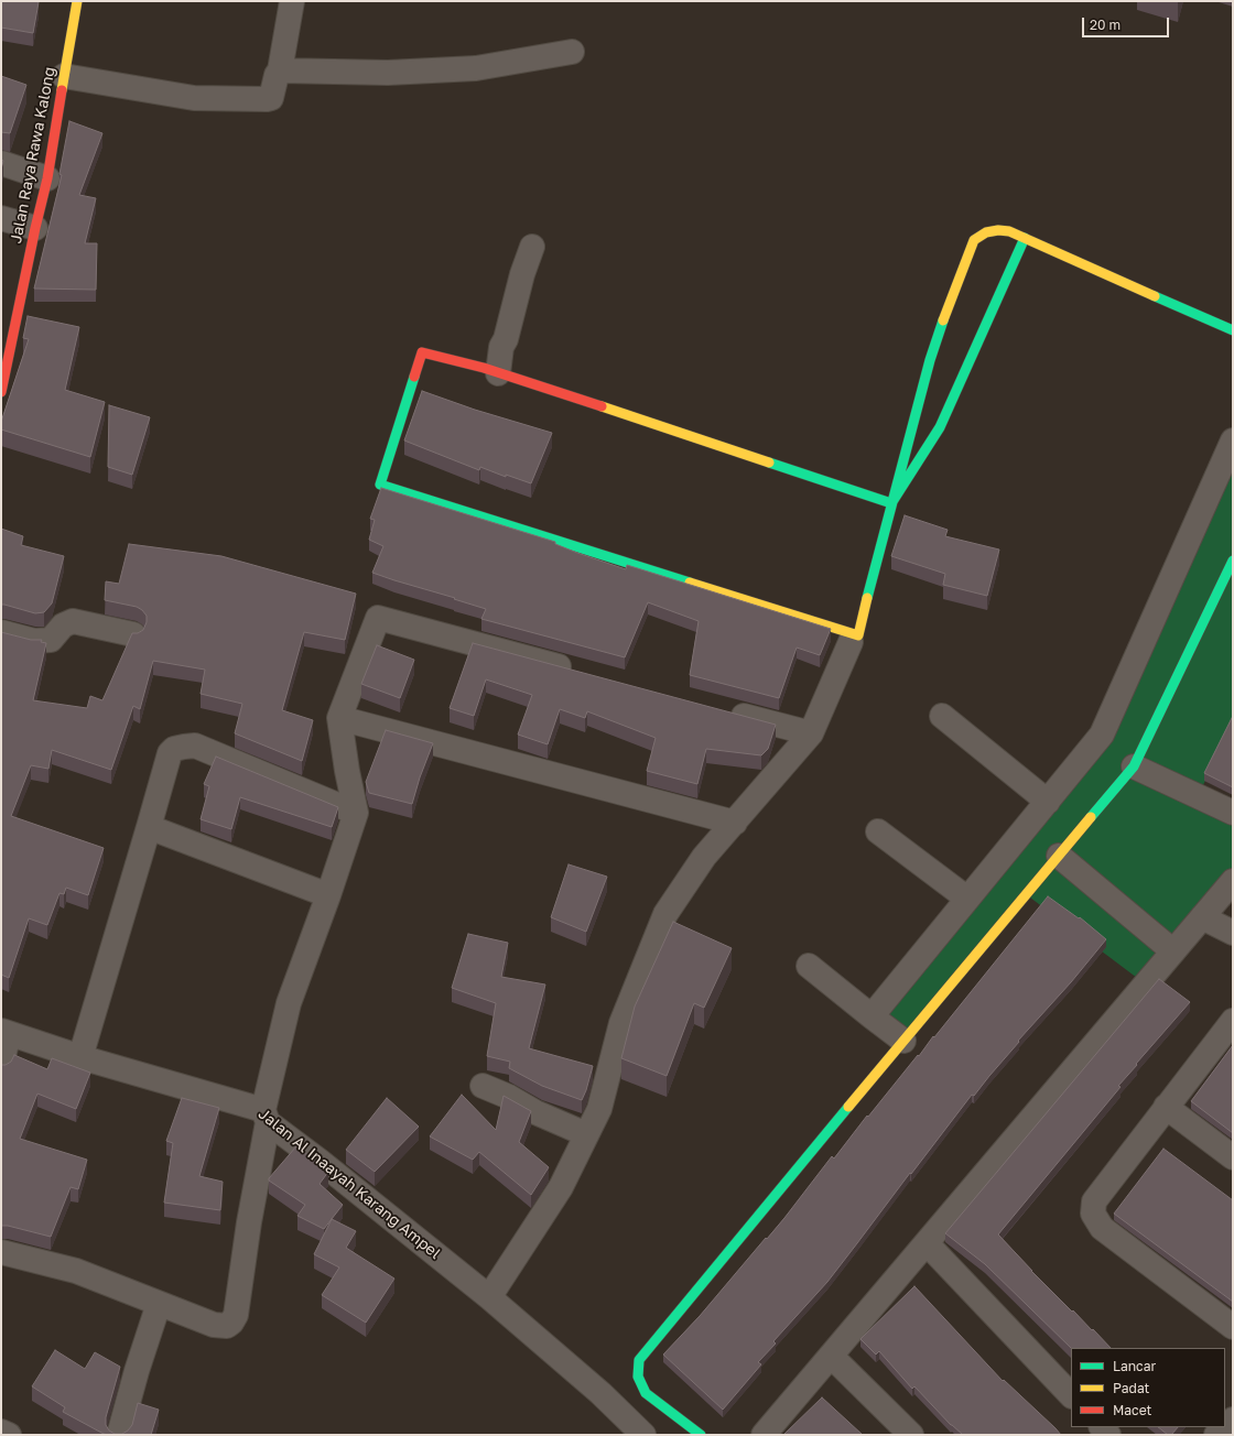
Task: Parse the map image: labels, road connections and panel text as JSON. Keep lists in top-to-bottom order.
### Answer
{
  "streets": {
    "street": ["Jalan Raya Rawa Kalong", "Jalan Al Inaayah Karang Ampel"]
  },
  "legend": ["Lancar", "Padat", "Macet"],
  "scale_bar": "20 m"
}
